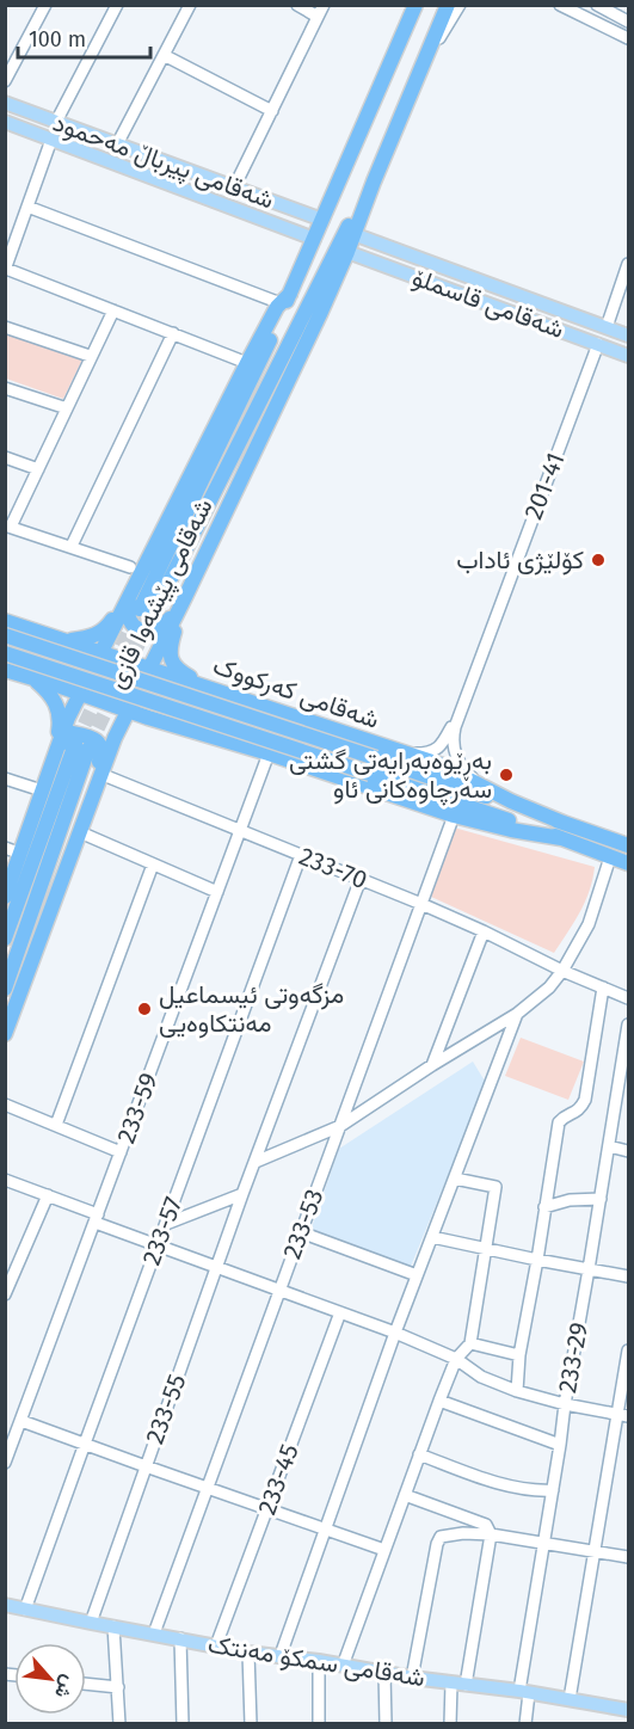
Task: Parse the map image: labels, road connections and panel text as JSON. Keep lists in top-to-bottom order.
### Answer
{
  "streets": {
    "highway": ["شەقامی پێشەوا قازی", "شەقامی کەرکووک"],
    "main road": ["شەقامی پیرباڵ مەحمود", "شەقامی قاسملۆ", "شەقامی سمکۆ مەنتک"],
    "street": [
      "201-41",
      "233-70",
      "233-59",
      "233-53",
      "233-57",
      "233-29",
      "233-55",
      "233-45"
    ]
  },
  "crossings": [
    ["شەقامی پیرباڵ مەحمود", "شەقامی پێشەوا قازی"],
    ["شەقامی قاسملۆ", "201-41"],
    ["شەقامی قاسملۆ", "شەقامی پێشەوا قازی"],
    ["201-41", "شەقامی کەرکووک"],
    ["شەقامی پێشەوا قازی", "شەقامی کەرکووک"],
    ["شەقامی کەرکووک", "233-59"],
    ["شەقامی کەرکووک", "233-53"],
    ["233-70", "233-59"],
    ["233-70", "233-53"],
    ["233-70", "233-57"],
    ["233-70", "233-55"],
    ["233-53", "شەقامی سمکۆ مەنتک"],
    ["233-57", "شەقامی سمکۆ مەنتک"],
    ["233-29", "شەقامی سمکۆ مەنتک"],
    ["233-55", "شەقامی سمکۆ مەنتک"],
    ["233-45", "شەقامی سمکۆ مەنتک"]
  ],
  "places": ["کۆلێژی ئاداب", "بەڕێوەبەرایەتی گشتی سەرچاوەکانی ئاو", "مزگەوتی ئیسماعیل مەنتکاوەیی"],
  "scale_bar": "100 m",
  "north": "bottom right"
}
